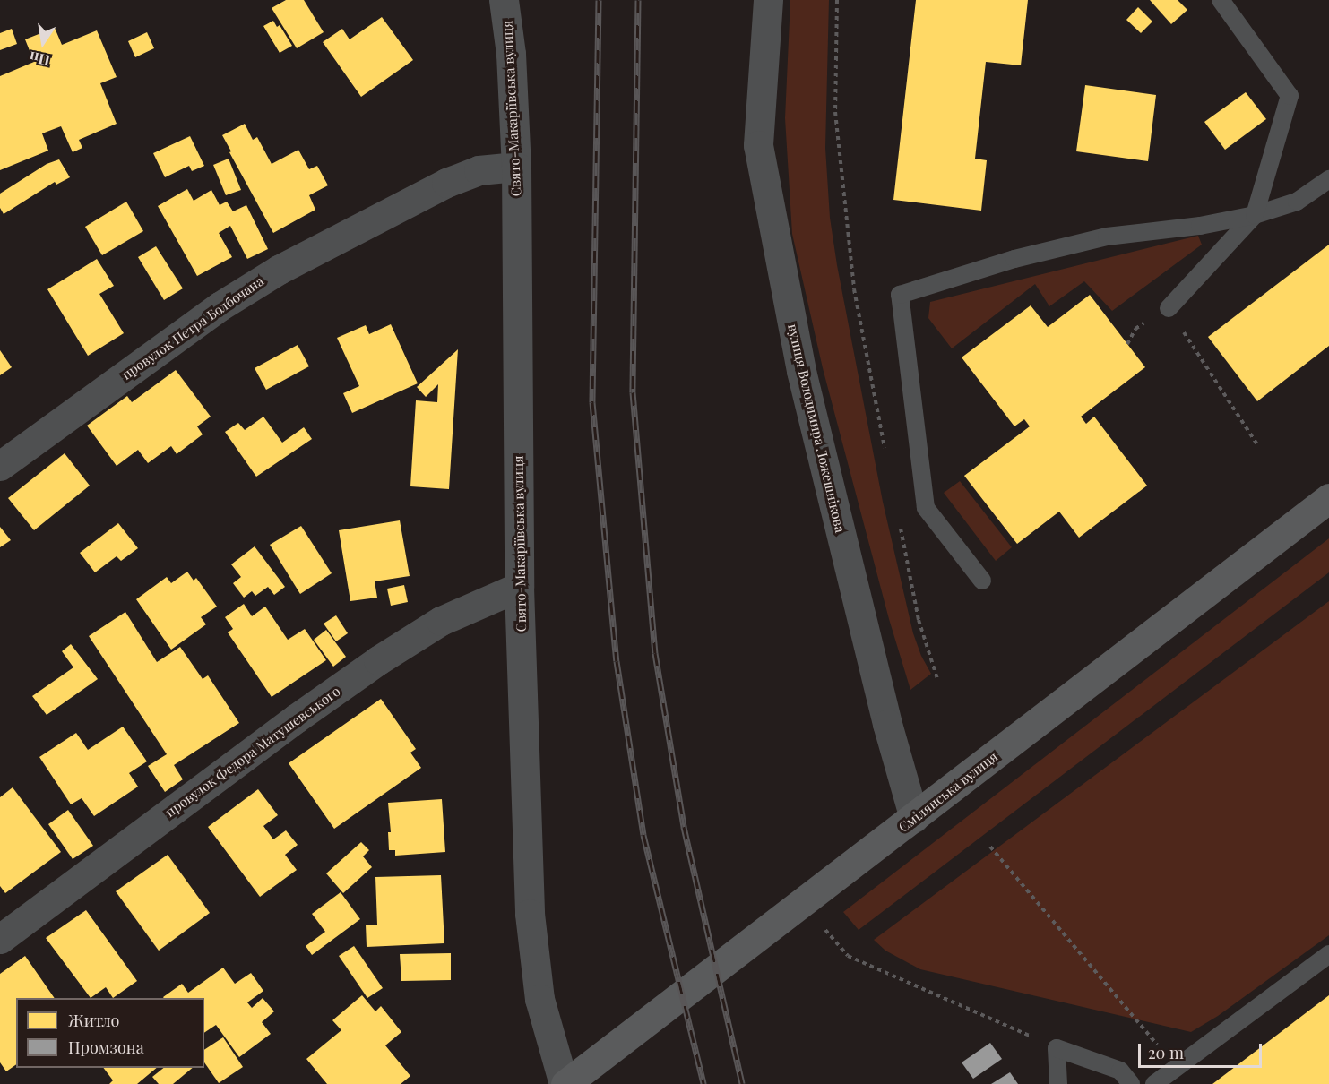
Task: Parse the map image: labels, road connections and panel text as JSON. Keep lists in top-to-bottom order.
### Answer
{
  "streets": {
    "main road": ["Смілянська вулиця"],
    "street": [
      "Свято-Макаріївська вулиця",
      "провулок Петра Болбочана",
      "вулиця Володимира Ложешнікова",
      "провулок Федора Матушевського"
    ]
  },
  "crossings": [
    ["Свято-Макаріївська вулиця", "провулок Петра Болбочана"],
    ["Свято-Макаріївська вулиця", "провулок Федора Матушевського"],
    ["Свято-Макаріївська вулиця", "Смілянська вулиця"],
    ["вулиця Володимира Ложешнікова", "Смілянська вулиця"]
  ],
  "legend": ["Житло", "Промзона"],
  "scale_bar": "20 m",
  "north": "bottom"
}
